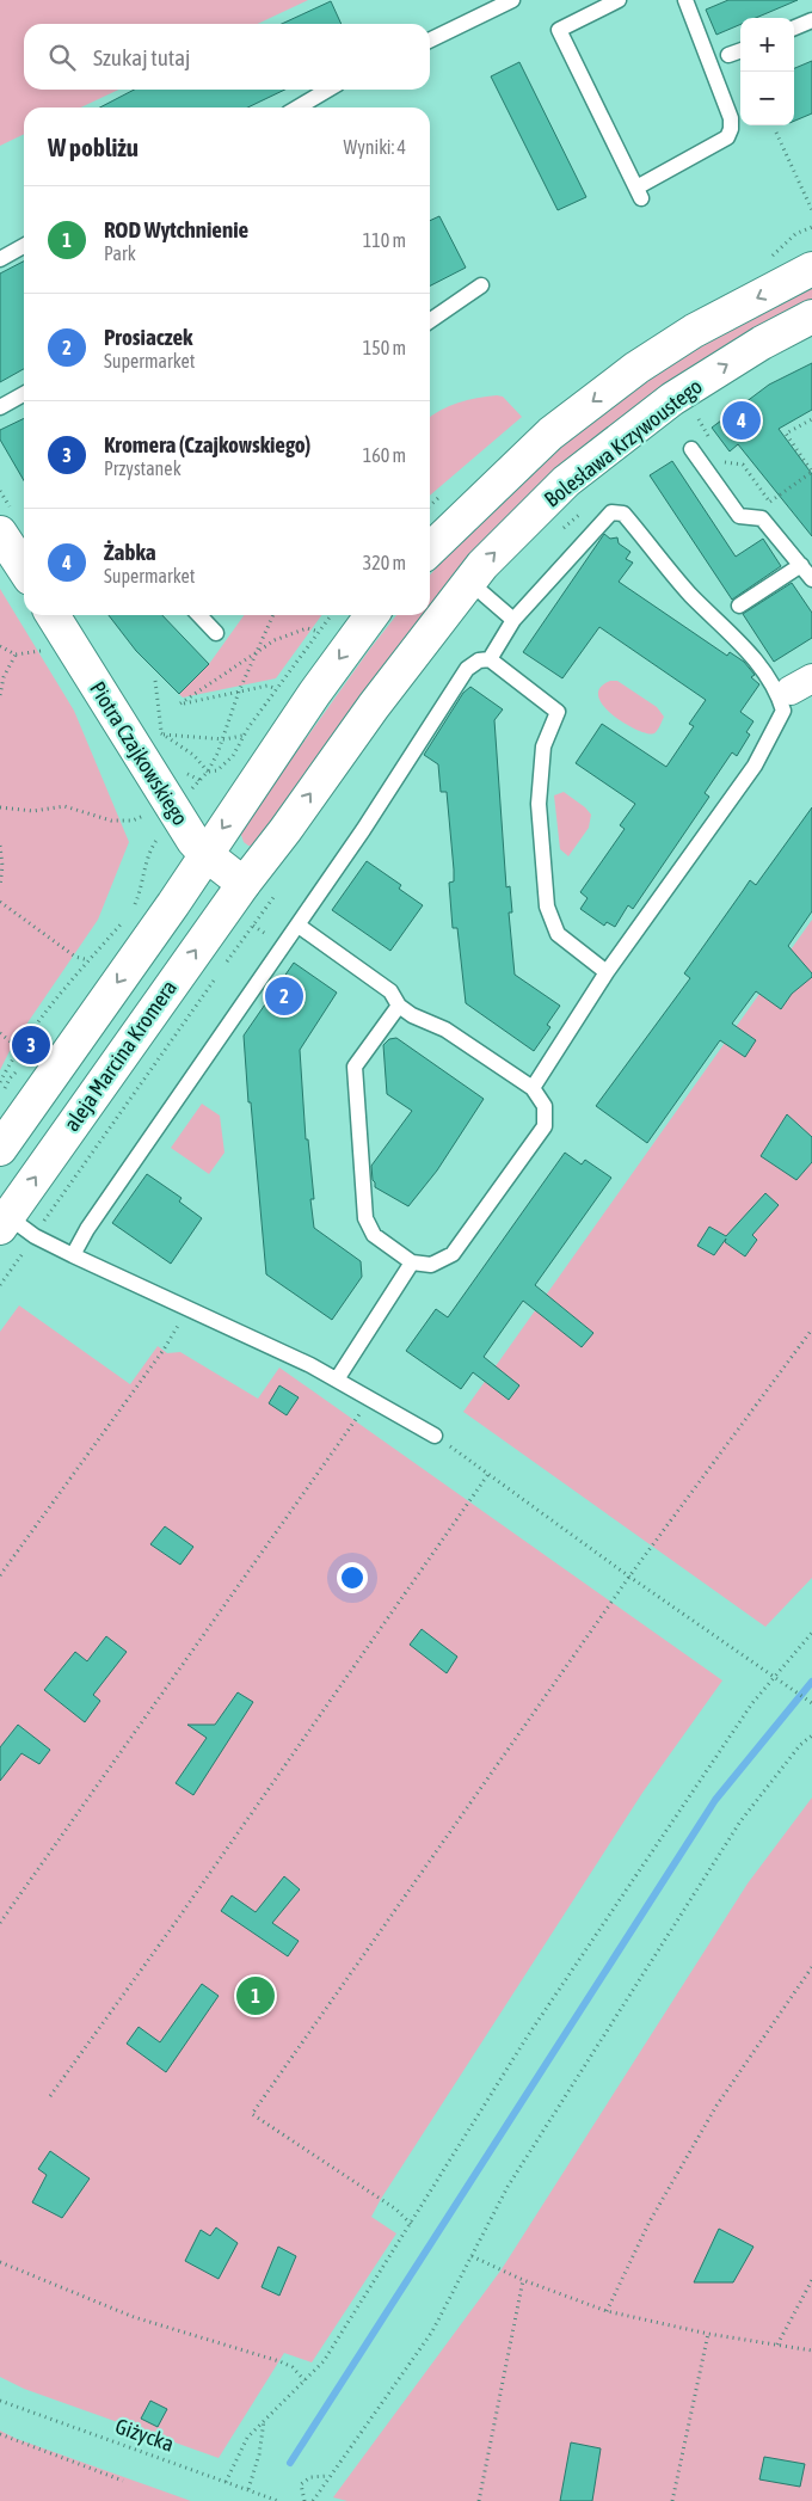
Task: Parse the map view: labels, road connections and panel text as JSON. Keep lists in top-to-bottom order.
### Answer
{
  "streets": {
    "main road": ["Bolesława Krzywoustego", "Piotra Czajkowskiego", "aleja Marcina Kromera"],
    "path": ["Giżycka"]
  },
  "crossings": [
    ["Bolesława Krzywoustego", "Piotra Czajkowskiego"],
    ["Bolesława Krzywoustego", "aleja Marcina Kromera"],
    ["Piotra Czajkowskiego", "aleja Marcina Kromera"]
  ],
  "page": {
    "map_buttons": ["+", "−"],
    "search": "Szukaj tutaj",
    "heading": ["W pobliżu", "Wyniki: 4"],
    "list": [
      {
        "mark": "1",
        "name": "ROD Wytchnienie",
        "note": "Park",
        "value": "110 m"
      },
      {
        "mark": "2",
        "name": "Prosiaczek",
        "note": "Supermarket",
        "value": "150 m"
      },
      {
        "mark": "3",
        "name": "Kromera (Czajkowskiego)",
        "note": "Przystanek",
        "value": "160 m"
      },
      {
        "mark": "4",
        "name": "Żabka",
        "note": "Supermarket",
        "value": "320 m"
      }
    ],
    "pins": [
      "4",
      "2",
      "3",
      "1"
    ]
  }
}
